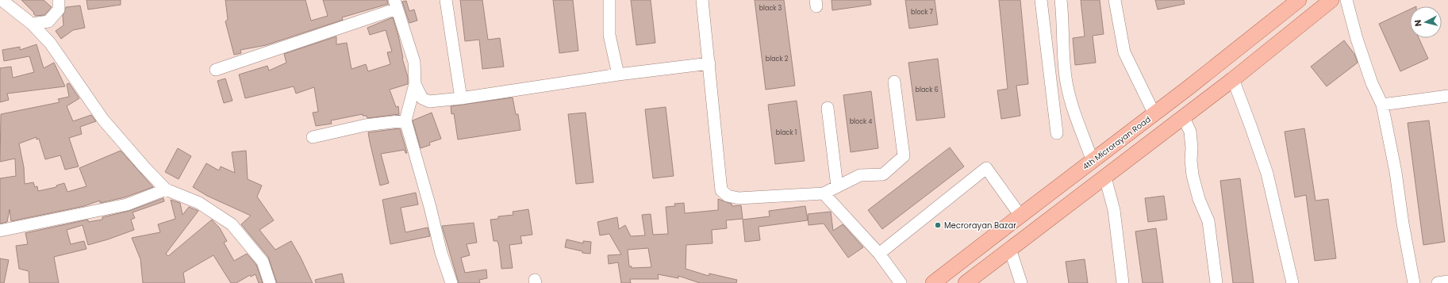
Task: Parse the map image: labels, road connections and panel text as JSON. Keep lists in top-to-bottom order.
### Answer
{
  "streets": {
    "main road": ["4th Microrayan Road"]
  },
  "places": ["Mecrorayan Bazar"],
  "house_numbers": [
    "black 3",
    "block 7",
    "black 2",
    "black 6",
    "block 4",
    "black 1"
  ],
  "north": "left"
}
